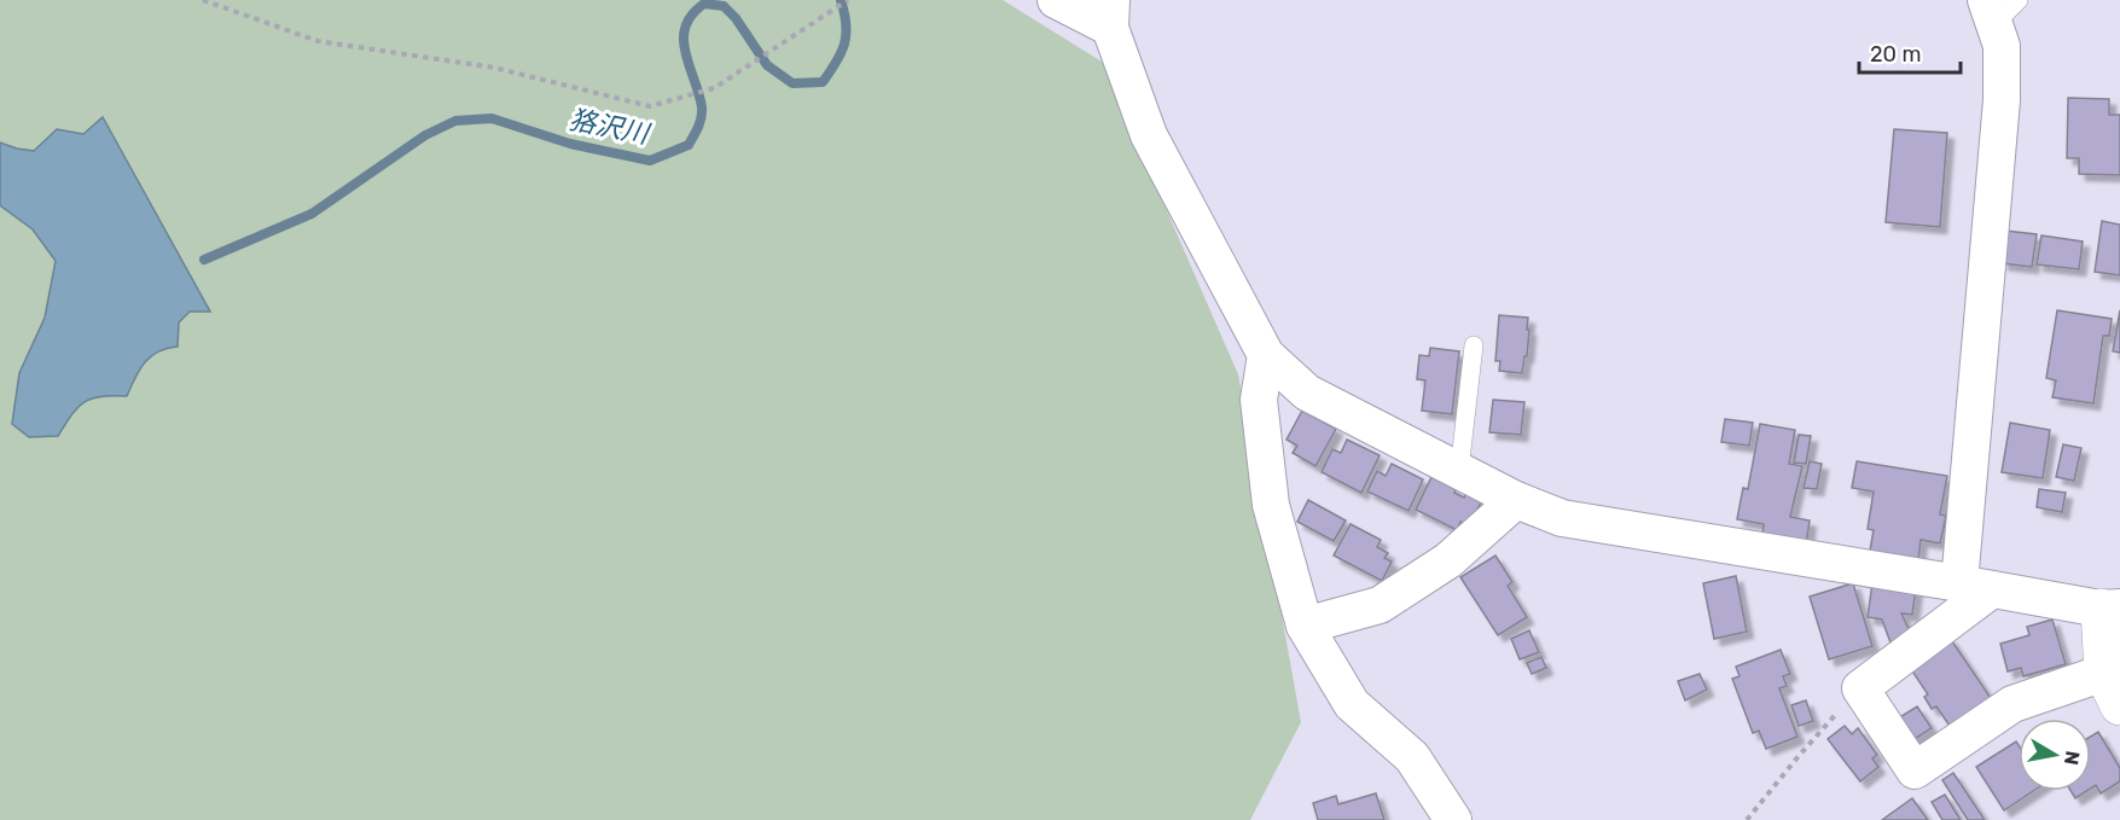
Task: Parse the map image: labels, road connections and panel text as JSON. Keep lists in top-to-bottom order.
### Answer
{
  "water": ["狢沢川"],
  "scale_bar": "20 m",
  "north": "right"
}
